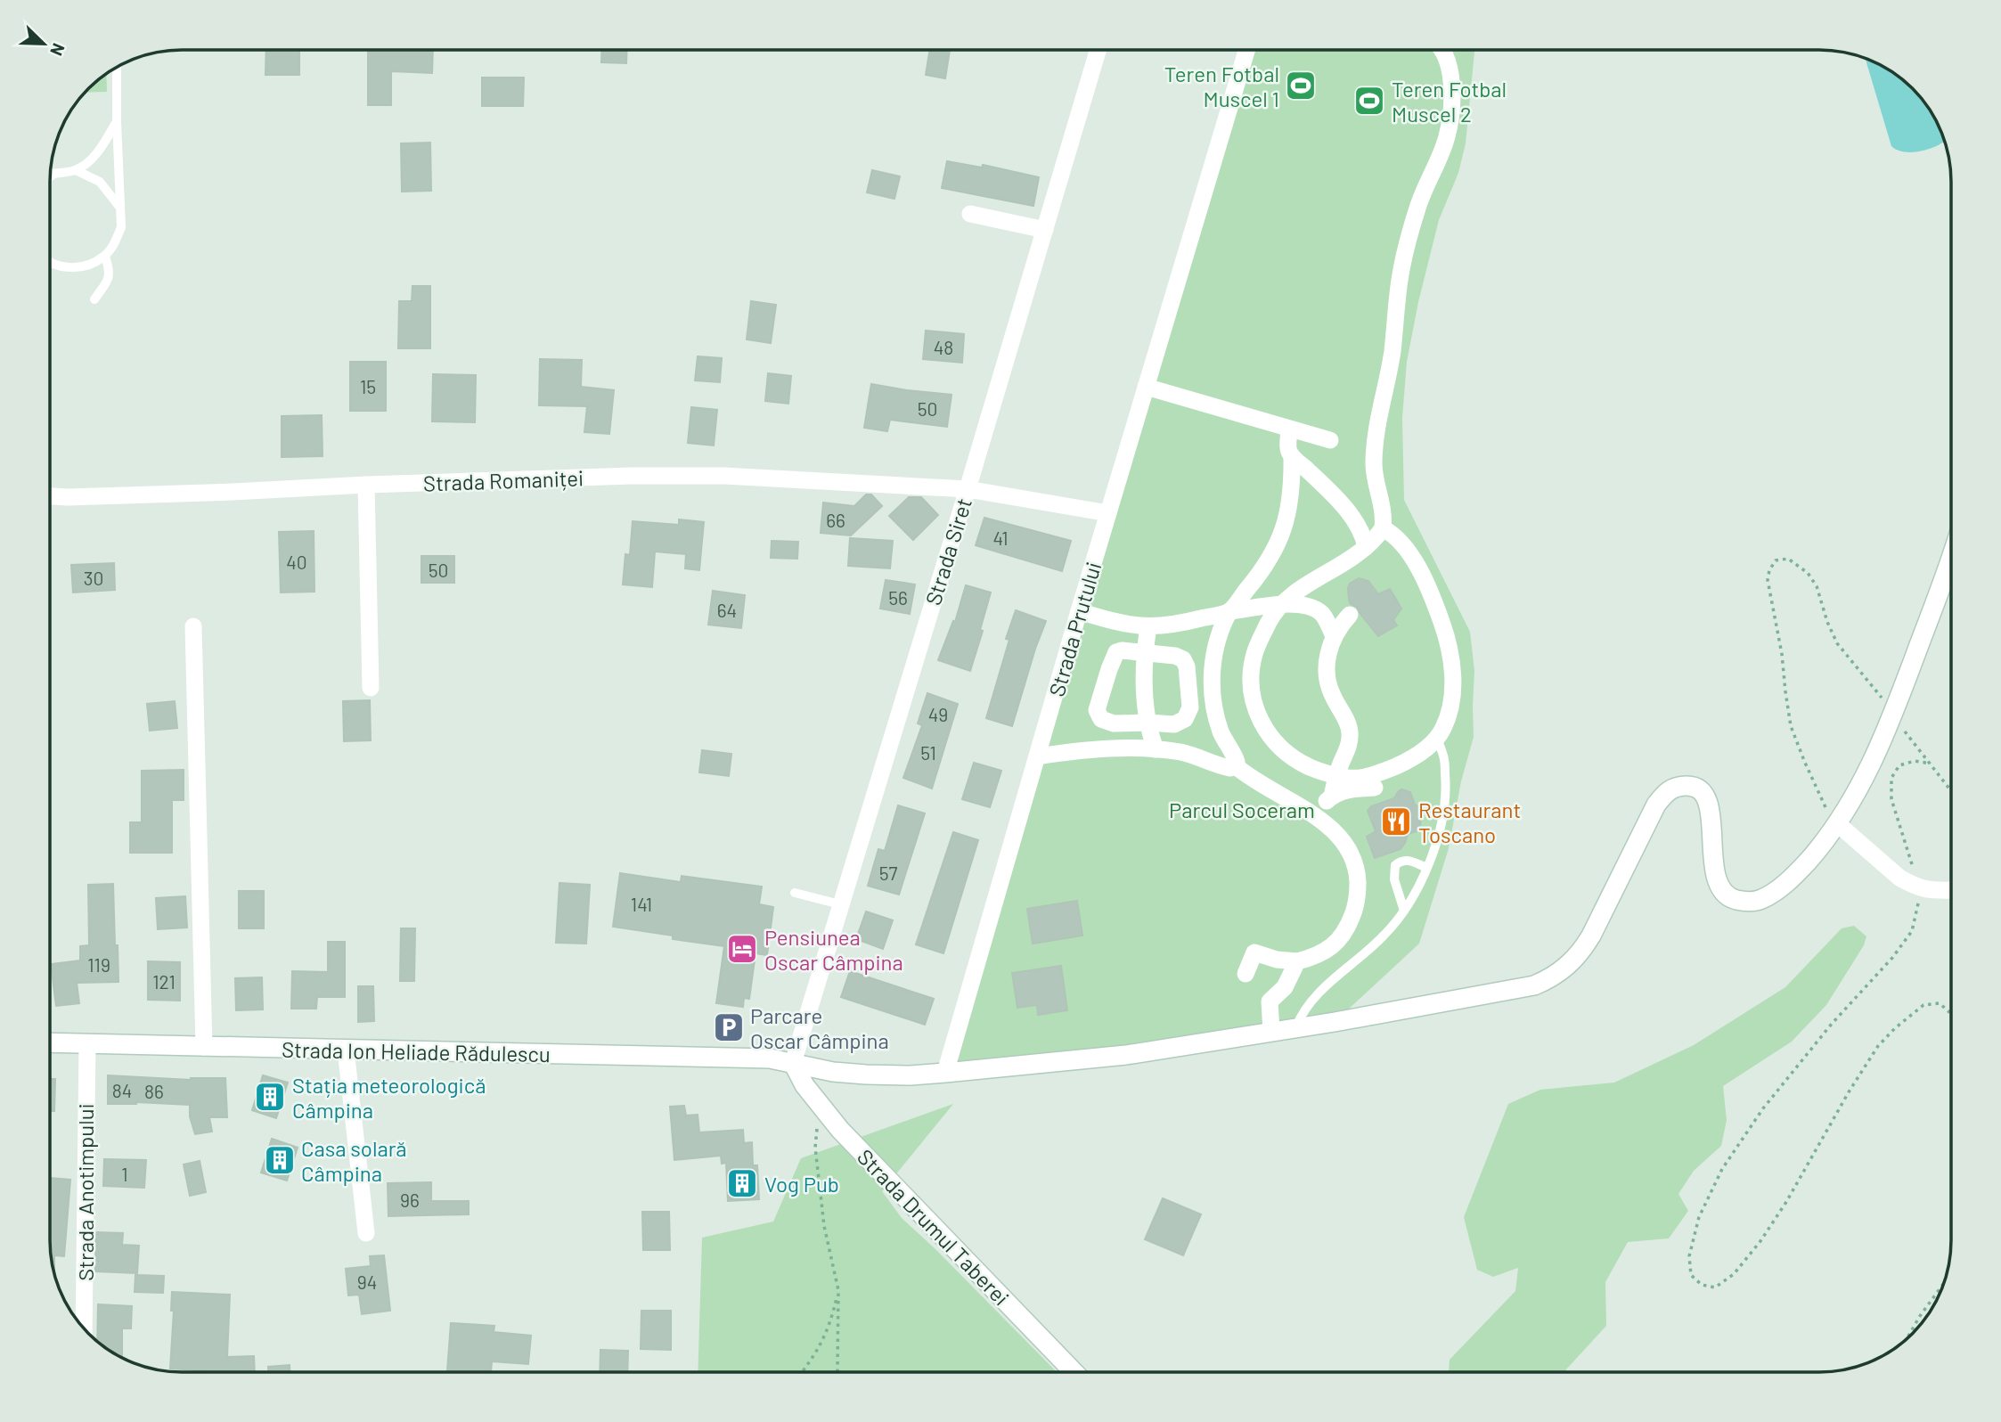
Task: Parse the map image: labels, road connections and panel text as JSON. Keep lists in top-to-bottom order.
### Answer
{
  "streets": {
    "street": [
      "Strada Romaniței",
      "Strada Siret",
      "Strada Prutului",
      "Strada Ion Heliade Rădulescu",
      "Strada Anotimpului",
      "Strada Drumul Taberei"
    ]
  },
  "crossings": [
    ["Strada Romaniței", "Strada Siret"],
    ["Strada Romaniței", "Strada Prutului"],
    ["Strada Siret", "Strada Ion Heliade Rădulescu"],
    ["Strada Siret", "Strada Drumul Taberei"],
    ["Strada Ion Heliade Rădulescu", "Strada Anotimpului"],
    ["Strada Ion Heliade Rădulescu", "Strada Drumul Taberei"]
  ],
  "parks": ["Parcul Soceram"],
  "places": {
    "sports": ["Teren Fotbal Muscel 1", "Teren Fotbal Muscel 2"],
    "restaurant": ["Restaurant Toscano"],
    "hotel": ["Pensiunea Oscar Câmpina"],
    "parking": ["Parcare Oscar Câmpina"],
    "building": ["Stația meteorologică Câmpina", "Casa solară Câmpina", "Vog Pub"]
  },
  "house_numbers": [
    "48",
    "15",
    "50",
    "66",
    "41",
    "40",
    "50",
    "30",
    "56",
    "64",
    "49",
    "51",
    "57",
    "141",
    "119",
    "121",
    "84",
    "86",
    "1",
    "96",
    "94"
  ],
  "north": "bottom right"
}
